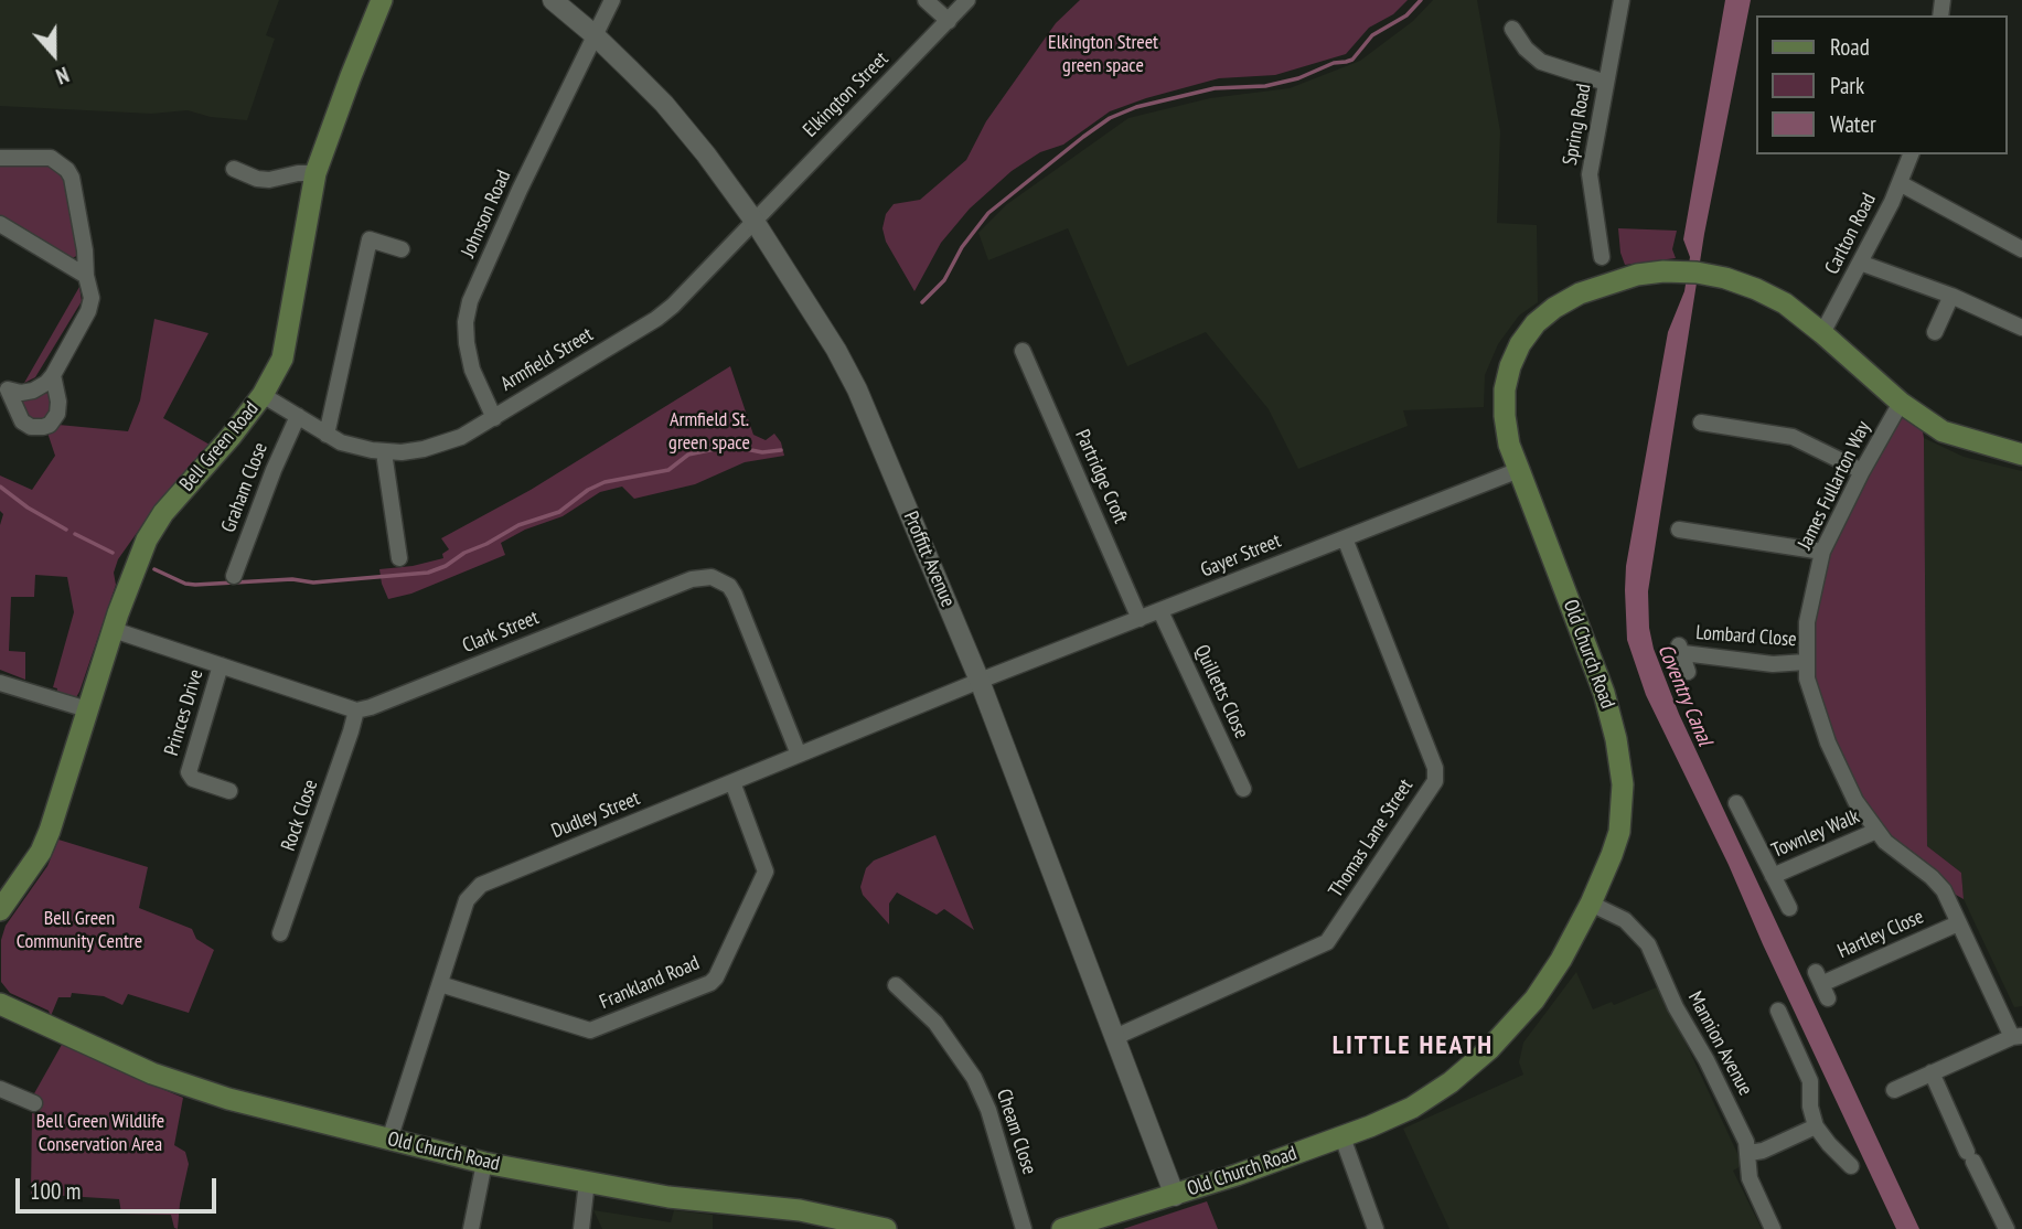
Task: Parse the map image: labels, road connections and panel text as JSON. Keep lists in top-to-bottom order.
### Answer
{
  "streets": {
    "main road": ["Bell Green Road", "Old Church Road"],
    "street": [
      "Elkington Street",
      "Spring Road",
      "Johnson Road",
      "Carlton Road",
      "Armfield Street",
      "Partridge Croft",
      "James Fullarton Way",
      "Graham Close",
      "Gayer Street",
      "Proffitt Avenue",
      "Clark Street",
      "Lombard Close",
      "Quilletts Close",
      "Princes Drive",
      "Rock Close",
      "Dudley Street",
      "Townley Walk",
      "Thomas Lane Street",
      "Hartley Close",
      "Frankland Road",
      "Mannion Avenue",
      "Cheam Close"
    ]
  },
  "crossings": [
    ["Elkington Street", "Armfield Street"],
    ["Elkington Street", "Proffitt Avenue"],
    ["Johnson Road", "Armfield Street"],
    ["Johnson Road", "Proffitt Avenue"],
    ["Carlton Road", "Old Church Road"],
    ["Armfield Street", "Bell Green Road"],
    ["Armfield Street", "Graham Close"],
    ["Armfield Street", "Proffitt Avenue"],
    ["Partridge Croft", "Gayer Street"],
    ["James Fullarton Way", "Lombard Close"],
    ["James Fullarton Way", "Old Church Road"],
    ["James Fullarton Way", "Townley Walk"],
    ["James Fullarton Way", "Hartley Close"],
    ["Gayer Street", "Proffitt Avenue"],
    ["Gayer Street", "Old Church Road"],
    ["Gayer Street", "Quilletts Close"],
    ["Gayer Street", "Dudley Street"],
    ["Gayer Street", "Thomas Lane Street"],
    ["Proffitt Avenue", "Old Church Road"],
    ["Proffitt Avenue", "Dudley Street"],
    ["Proffitt Avenue", "Thomas Lane Street"],
    ["Clark Street", "Rock Close"],
    ["Clark Street", "Dudley Street"],
    ["Old Church Road", "Dudley Street"],
    ["Old Church Road", "Mannion Avenue"],
    ["Dudley Street", "Frankland Road"]
  ],
  "districts": ["LITTLE HEATH"],
  "water": ["Coventry Canal"],
  "parks": [
    "Elkington Street green space",
    "Armfield St. green space",
    "Bell Green Community Centre",
    "Bell Green Wildlife Conservation Area"
  ],
  "legend": ["Road", "Park", "Water"],
  "scale_bar": "100 m",
  "north": "bottom"
}
